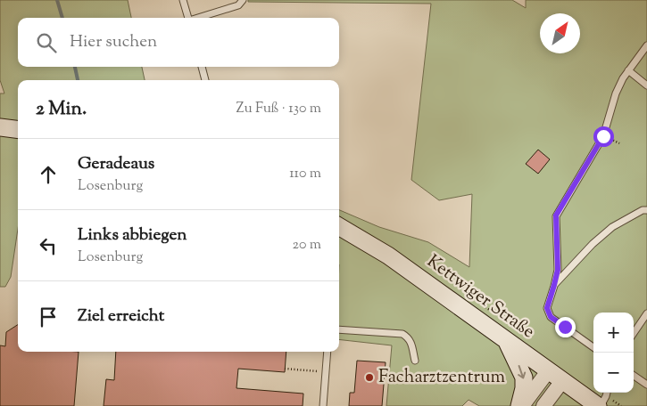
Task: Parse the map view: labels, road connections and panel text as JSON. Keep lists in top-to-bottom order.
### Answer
{
  "streets": {
    "main road": ["Kettwiger Straße"]
  },
  "places": ["Facharztzentrum"],
  "north": "top right",
  "page": {
    "search": "Hier suchen",
    "heading": ["2 Min.", "Zu Fuß · 130 m"],
    "list": [
      ["Geradeaus", "Losenburg", "110 m"],
      ["Links abbiegen", "Losenburg", "20 m"],
      "Ziel erreicht"
    ],
    "map_buttons": ["+", "−"]
  }
}
